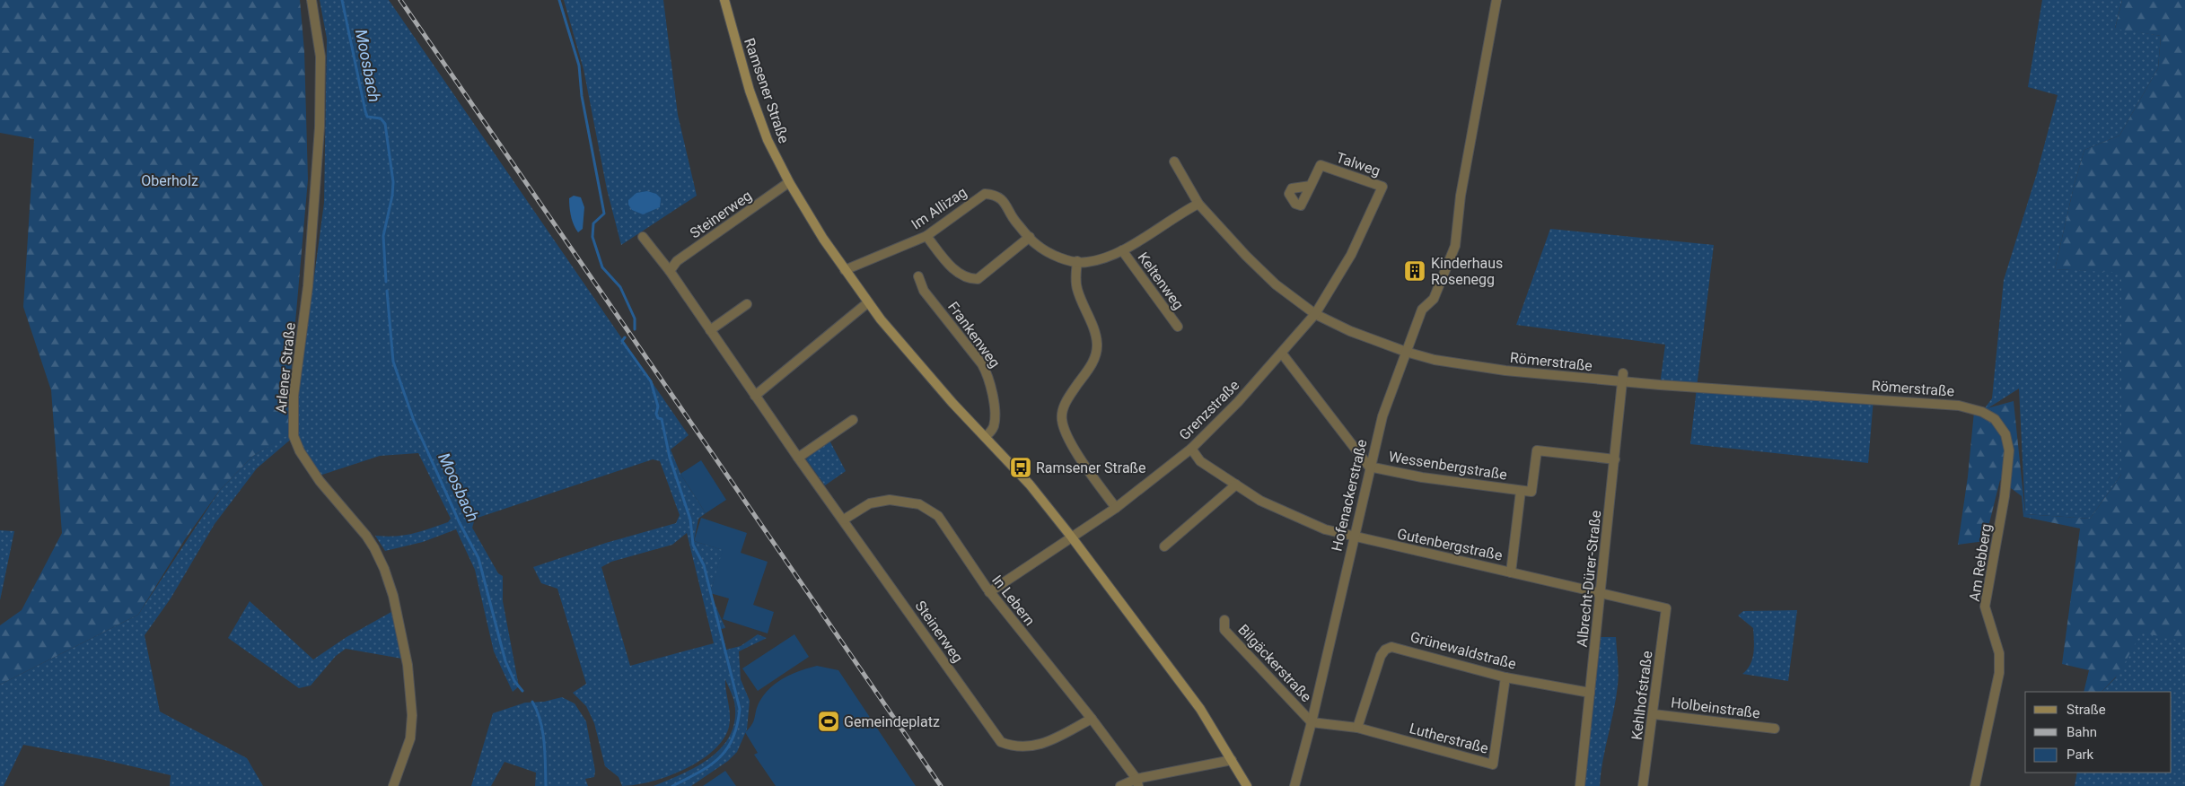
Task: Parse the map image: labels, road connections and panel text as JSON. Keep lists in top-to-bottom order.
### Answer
{
  "streets": {
    "main road": ["Ramsener Straße"],
    "street": [
      "Talweg",
      "Im Allizag",
      "Steinerweg",
      "Keltenweg",
      "Frankenweg",
      "Römerstraße",
      "Arlener Straße",
      "Grenzstraße",
      "Wessenbergstraße",
      "Hofenackerstraße",
      "Gutenbergstraße",
      "Am Rebberg",
      "Albrecht-Dürer-Straße",
      "In Lebern",
      "Grünewaldstraße",
      "Bilgäckerstraße",
      "Kehlhofstraße",
      "Holbeinstraße",
      "Lutherstraße"
    ]
  },
  "crossings": [
    ["Ramsener Straße", "Im Allizag"],
    ["Ramsener Straße", "Steinerweg"],
    ["Ramsener Straße", "Frankenweg"],
    ["Ramsener Straße", "Grenzstraße"],
    ["Talweg", "Grenzstraße"],
    ["Im Allizag", "Keltenweg"],
    ["Im Allizag", "Römerstraße"],
    ["Steinerweg", "In Lebern"],
    ["Römerstraße", "Grenzstraße"],
    ["Römerstraße", "Hofenackerstraße"],
    ["Römerstraße", "Am Rebberg"],
    ["Römerstraße", "Albrecht-Dürer-Straße"],
    ["Grenzstraße", "Gutenbergstraße"],
    ["Grenzstraße", "In Lebern"],
    ["Wessenbergstraße", "Hofenackerstraße"],
    ["Wessenbergstraße", "Gutenbergstraße"],
    ["Hofenackerstraße", "Gutenbergstraße"],
    ["Hofenackerstraße", "Bilgäckerstraße"],
    ["Hofenackerstraße", "Lutherstraße"],
    ["Gutenbergstraße", "Albrecht-Dürer-Straße"],
    ["Gutenbergstraße", "Kehlhofstraße"],
    ["Albrecht-Dürer-Straße", "Grünewaldstraße"],
    ["Grünewaldstraße", "Lutherstraße"],
    ["Bilgäckerstraße", "Lutherstraße"],
    ["Kehlhofstraße", "Holbeinstraße"]
  ],
  "water": ["Moosbach"],
  "parks": ["Oberholz"],
  "places": {
    "building": ["Kinderhaus Rosenegg"],
    "bus stop": ["Ramsener Straße"],
    "sports": ["Gemeindeplatz"]
  },
  "legend": ["Straße", "Bahn", "Park"]
}
